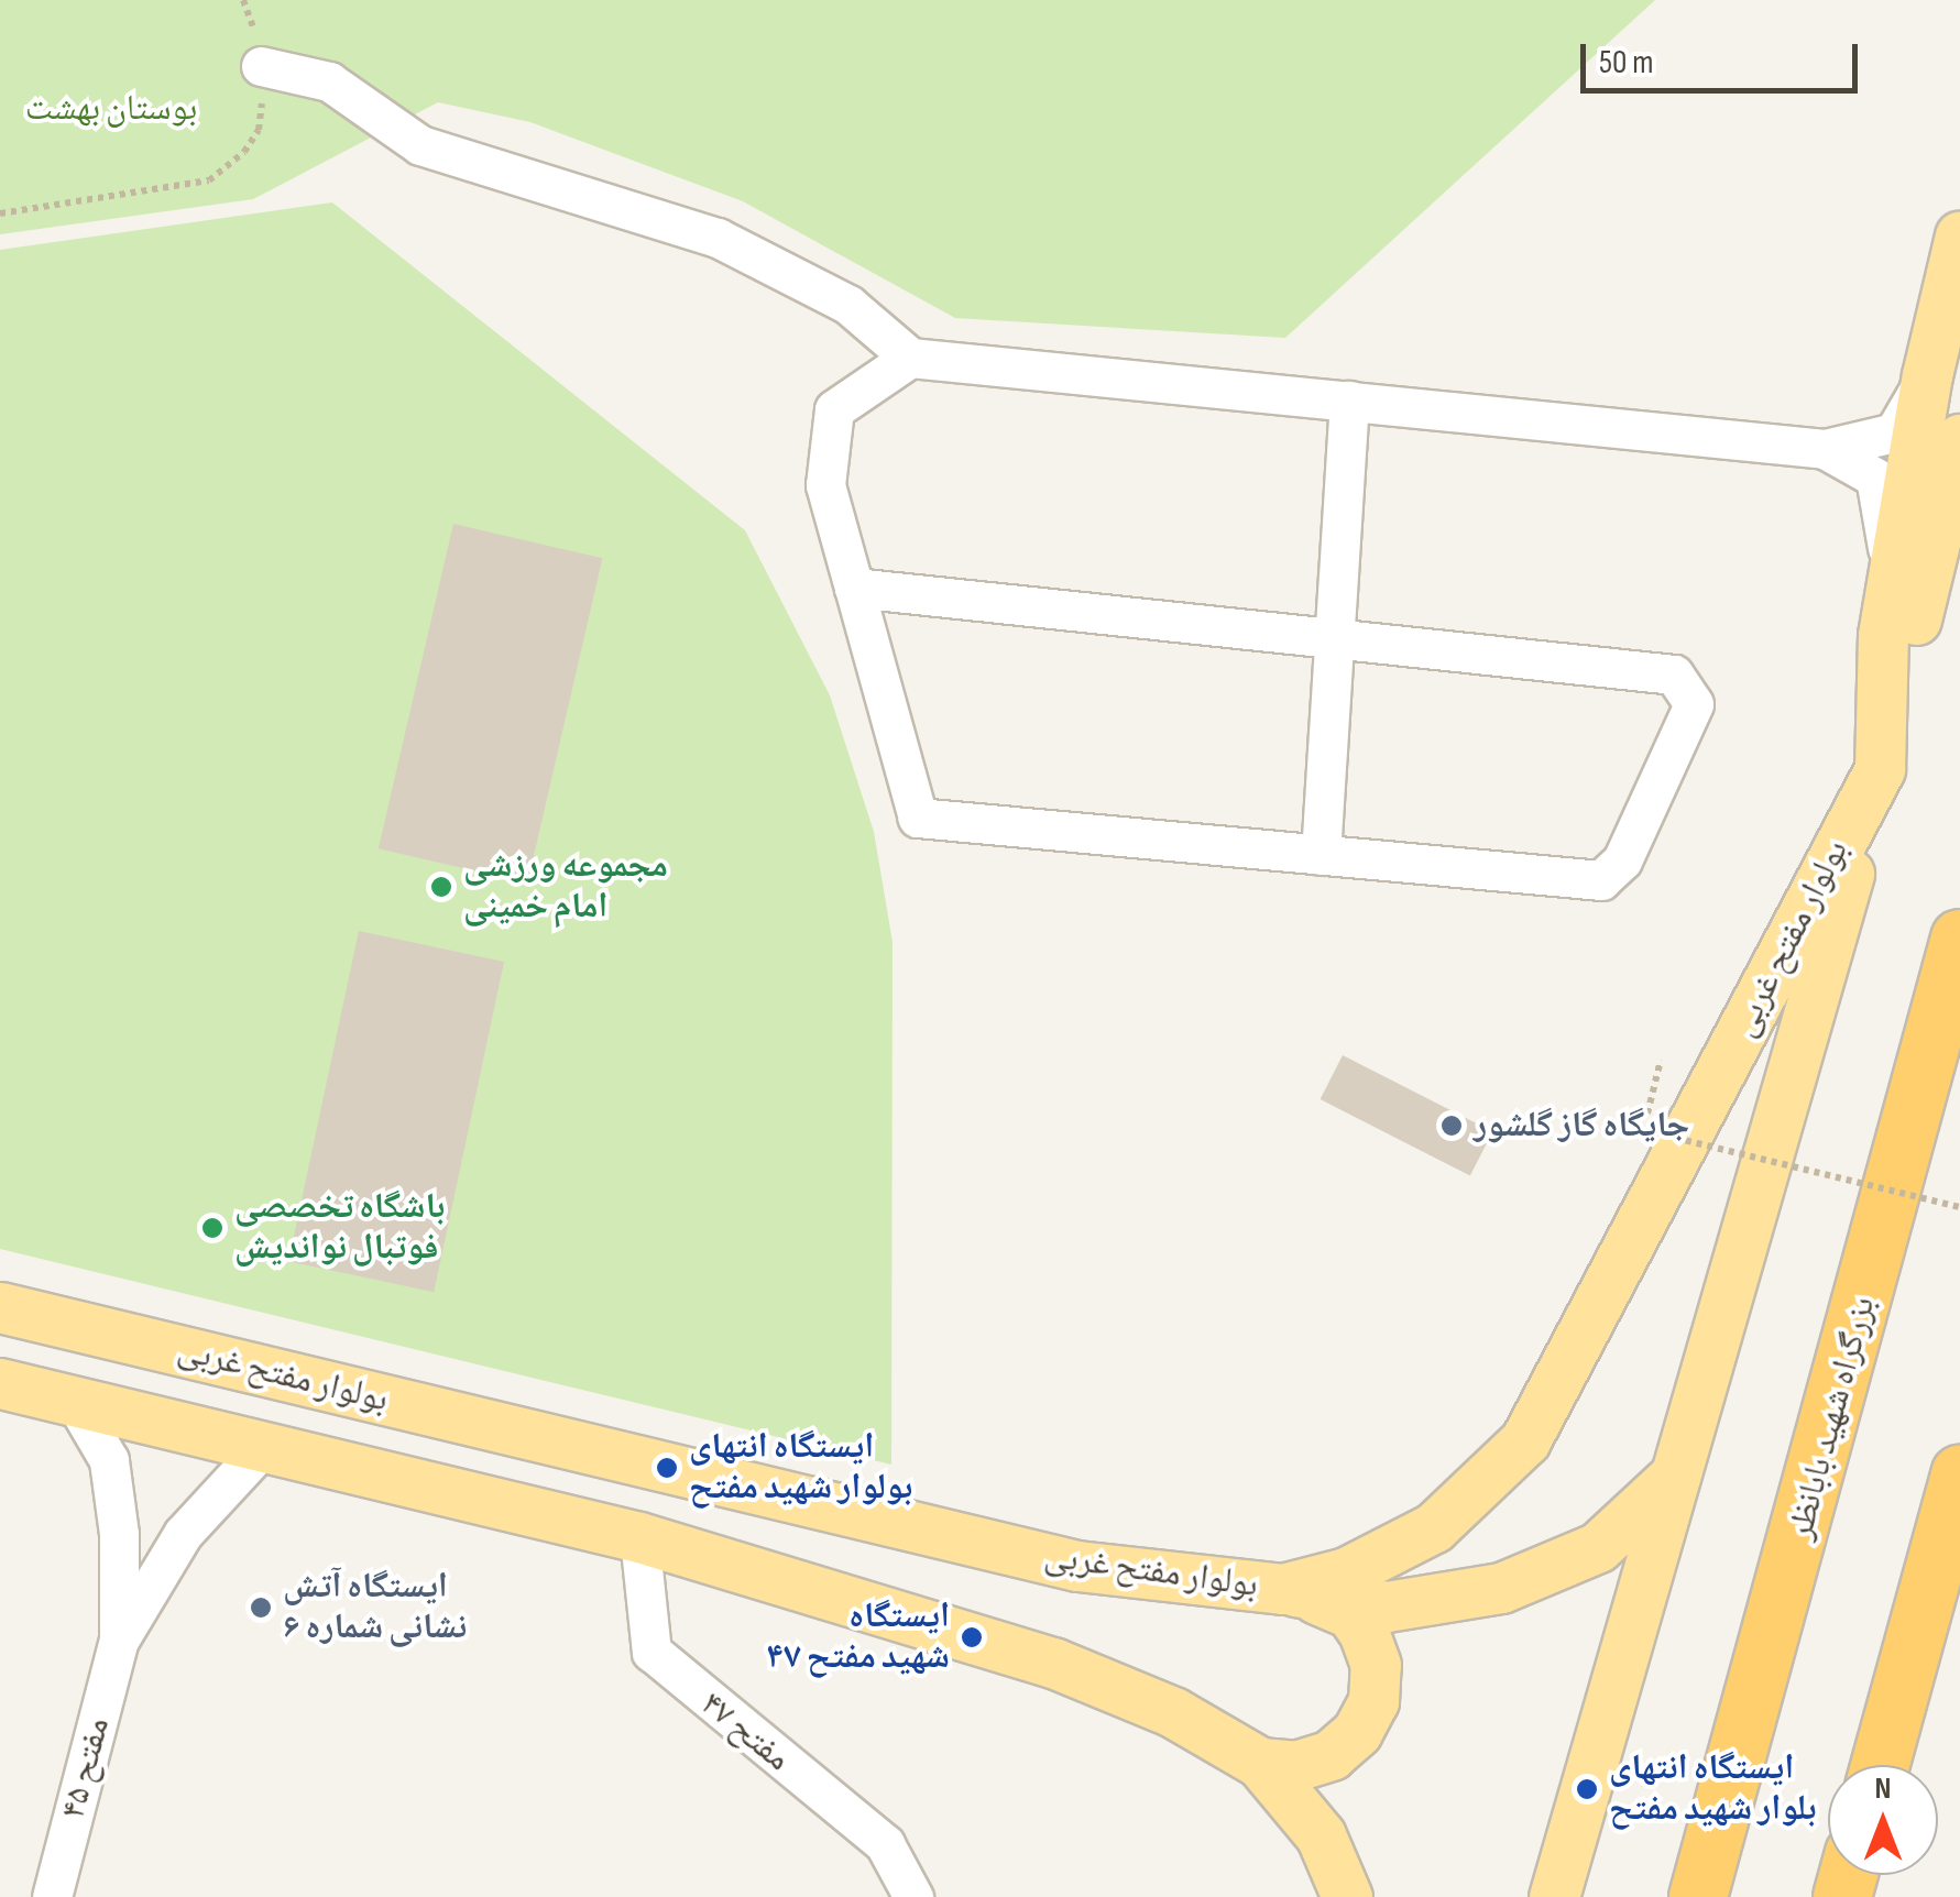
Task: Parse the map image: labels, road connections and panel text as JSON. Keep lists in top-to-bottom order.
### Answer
{
  "streets": {
    "highway": ["بزرگراه شهید بابانظر"],
    "main road": ["بولوار مفتح غربی"],
    "street": ["مفتح ۴۷", "مفتح ۴۵"]
  },
  "crossings": [
    ["بولوار مفتح غربی", "مفتح ۴۷"]
  ],
  "parks": ["بوستان بهشت"],
  "places": [
    "مجموعه ورزشی امام خمینی",
    "جایگاه گاز گلشور",
    "باشگاه تخصصی فوتبال نواندیش",
    "ایستگاه انتهای بولوار شهید مفتح",
    "ایستگاه آتش نشانی شماره ۶",
    "ایستگاه شهید مفتح ۴۷",
    "ایستگاه انتهای بلوار شهید مفتح"
  ],
  "scale_bar": "50 m",
  "north": "top"
}
